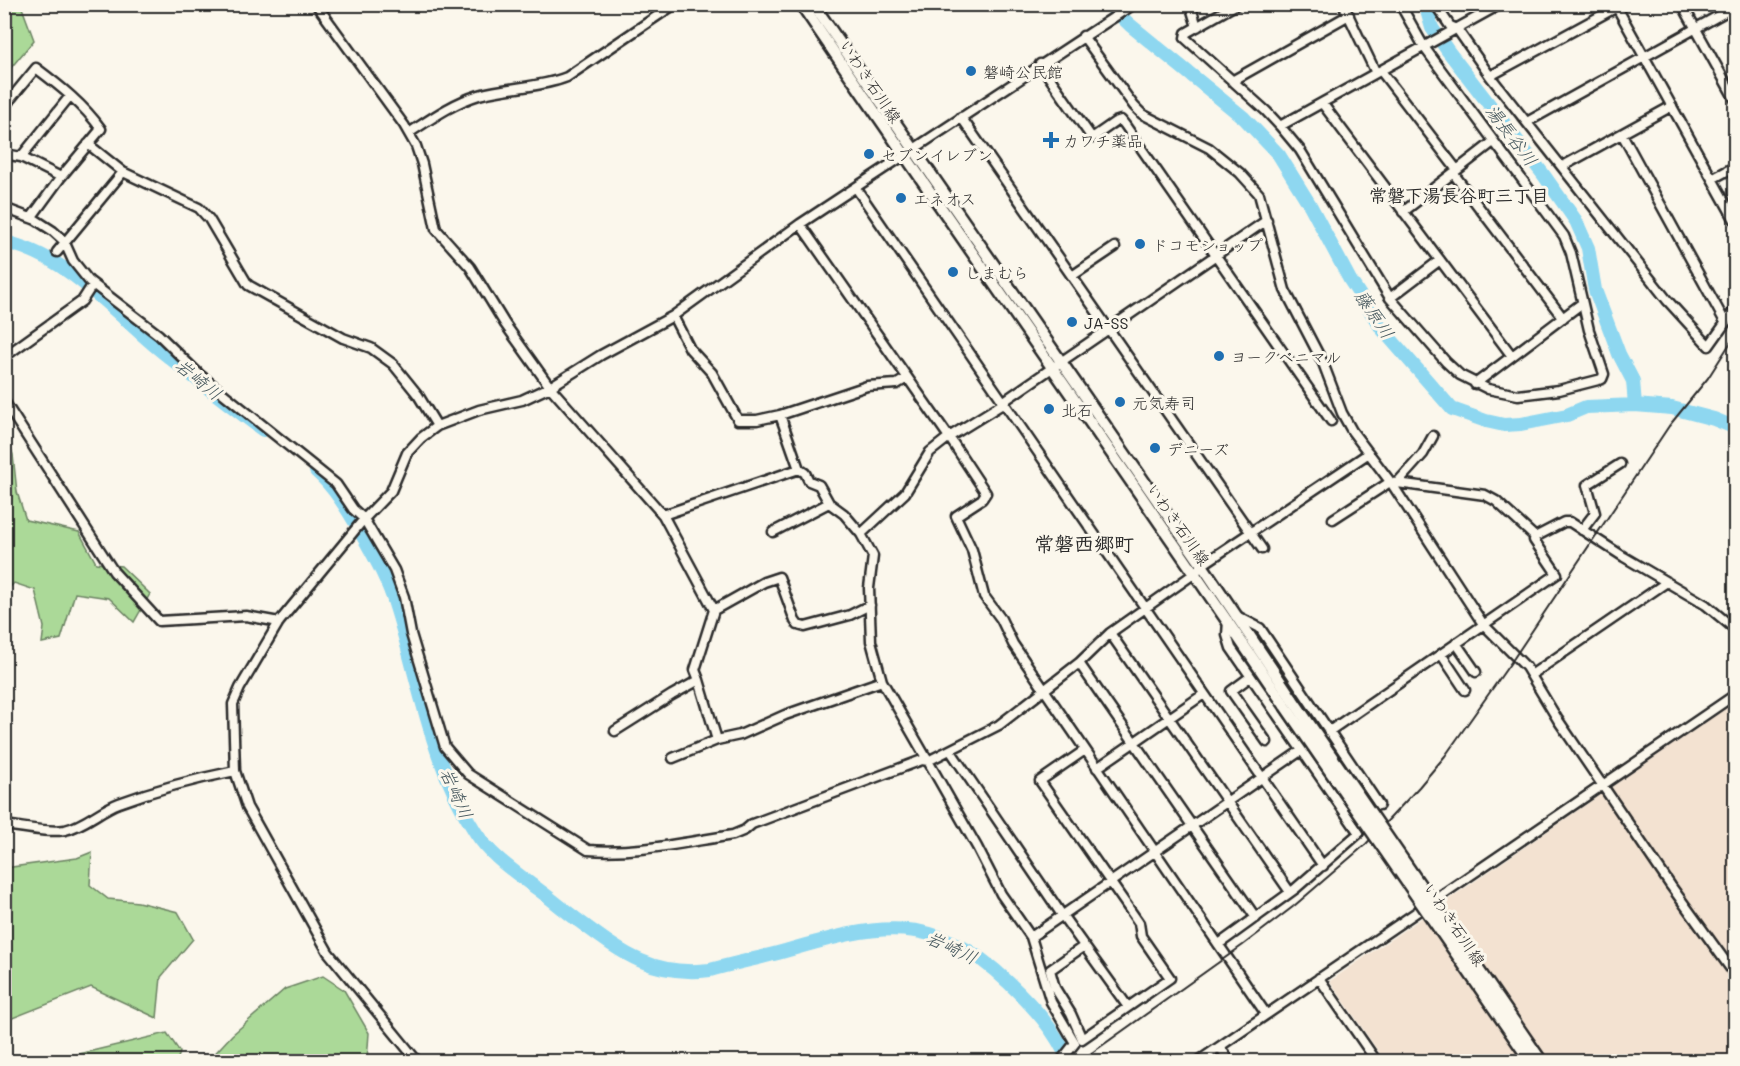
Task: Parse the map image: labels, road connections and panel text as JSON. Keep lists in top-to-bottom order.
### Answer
{
  "streets": {
    "main road": ["いわき石川線"]
  },
  "districts": ["常磐下湯長谷町三丁目", "常磐西郷町"],
  "water": ["湯長谷川", "藤原川", "岩崎川"],
  "places": {
    "other": [
      "磐崎公民館",
      "セブンイレブン",
      "エネオス",
      "ドコモショップ",
      "しまむら",
      "JA-SS",
      "ヨークベニマル",
      "元気寿司",
      "北石",
      "デニーズ"
    ],
    "health": ["カワチ薬品"]
  }
}
